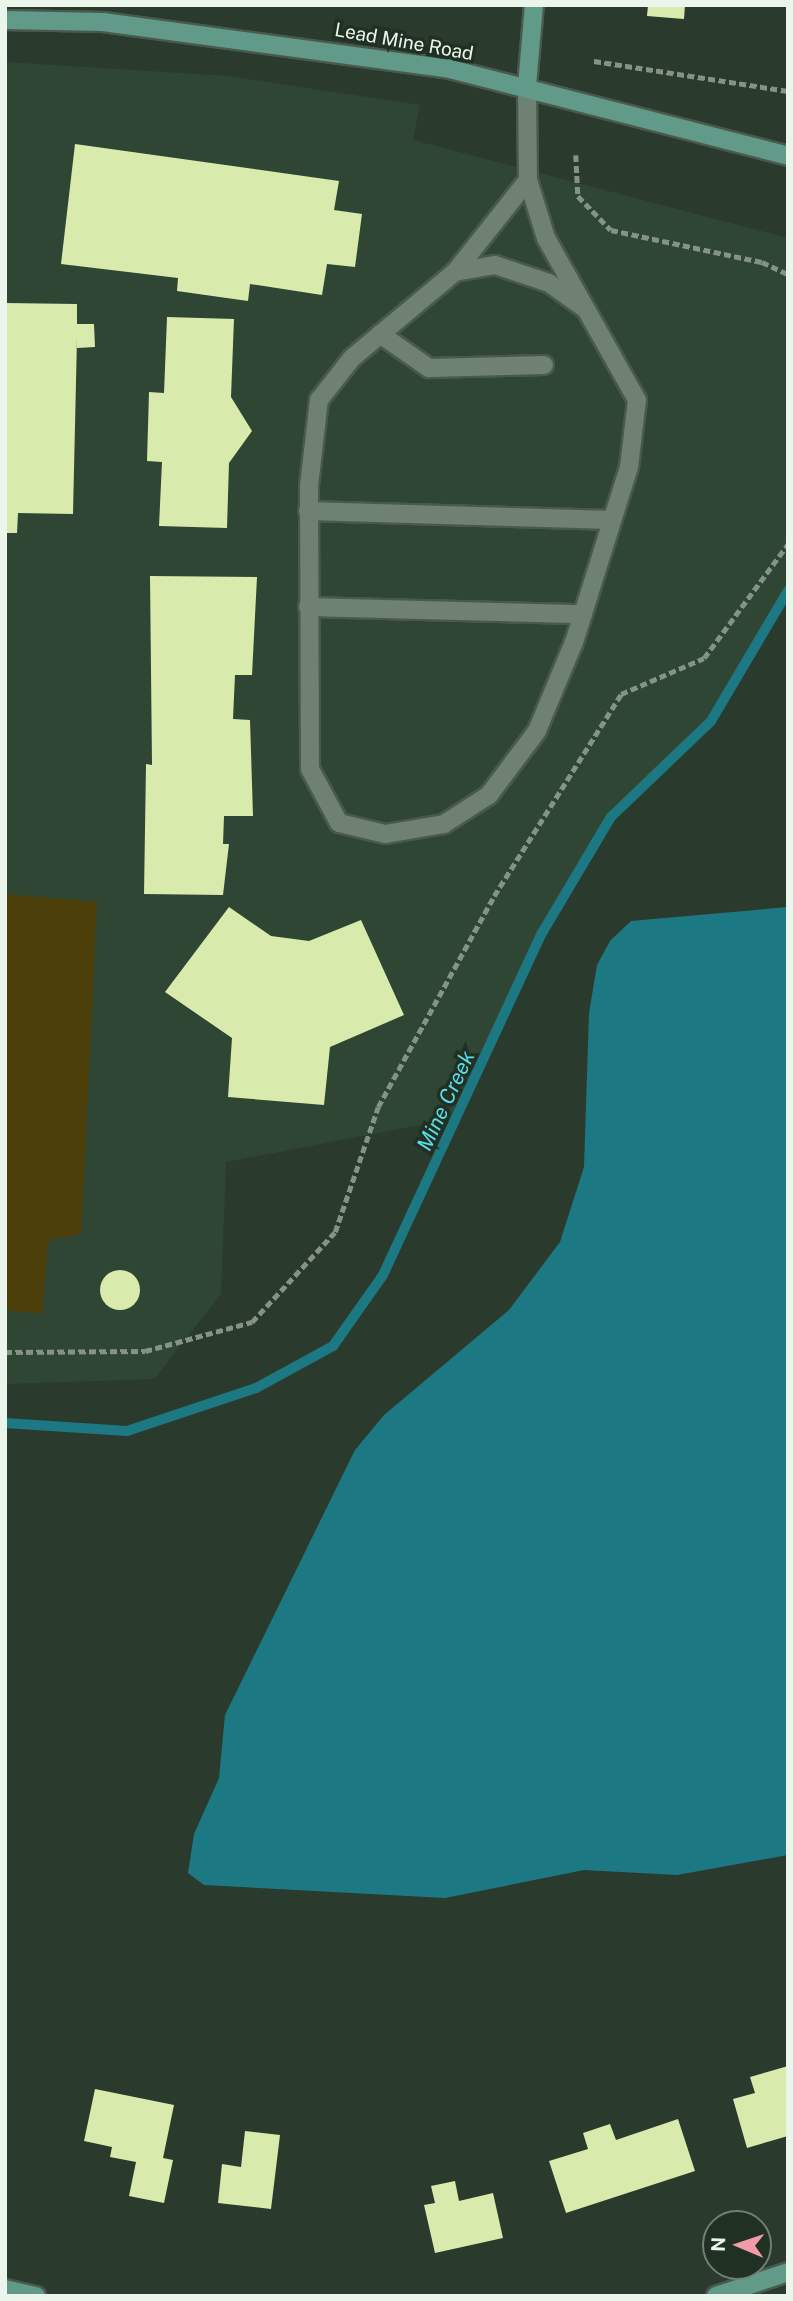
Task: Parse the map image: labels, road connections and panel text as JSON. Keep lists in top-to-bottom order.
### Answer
{
  "streets": {
    "main road": ["Lead Mine Road"]
  },
  "water": ["Mine Creek"],
  "north": "left"
}
